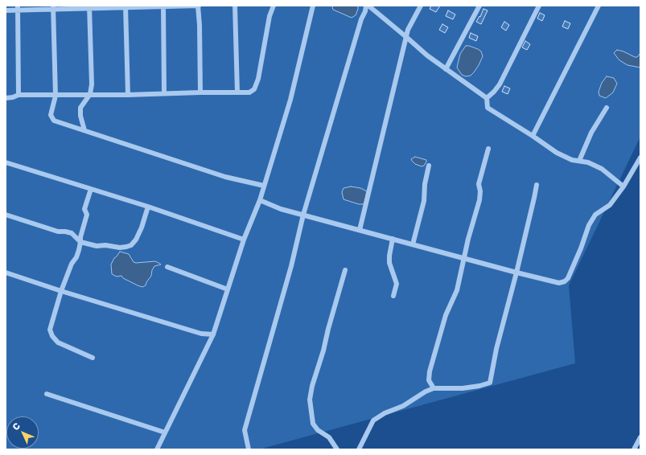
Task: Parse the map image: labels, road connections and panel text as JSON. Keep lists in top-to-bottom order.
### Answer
{
  "north": "top left"
}
